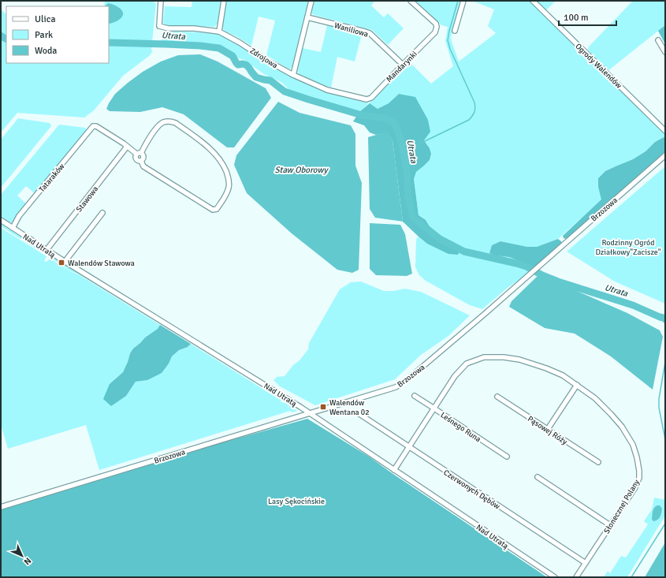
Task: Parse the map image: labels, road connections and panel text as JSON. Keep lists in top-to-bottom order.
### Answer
{
  "streets": {
    "street": [
      "Waniliowa",
      "Zdrojowa",
      "Ogrody Walendów",
      "Mandarynki",
      "Tataraków",
      "Stawowa",
      "Brzozowa",
      "Nad Utratą",
      "Leśnego Runa",
      "Pąsowej Róży",
      "Czerwonych Dębów",
      "Słonecznej Polany"
    ]
  },
  "crossings": [
    ["Waniliowa", "Mandarynki"],
    ["Zdrojowa", "Mandarynki"],
    ["Tataraków", "Stawowa"],
    ["Tataraków", "Nad Utratą"],
    ["Stawowa", "Nad Utratą"],
    ["Brzozowa", "Nad Utratą"],
    ["Nad Utratą", "Słonecznej Polany"],
    ["Leśnego Runa", "Słonecznej Polany"],
    ["Czerwonych Dębów", "Słonecznej Polany"]
  ],
  "water": ["Utrata", "Staw Oborowy"],
  "parks": ["Rodzinny Ogród Działkowy\"Zacisze\"", "Lasy Sękocińskie"],
  "places": {
    "transit": ["Walendów Stawowa", "Walendów Wentana 02"]
  },
  "legend": ["Ulica", "Park", "Woda"],
  "scale_bar": "100 m",
  "north": "bottom right"
}
